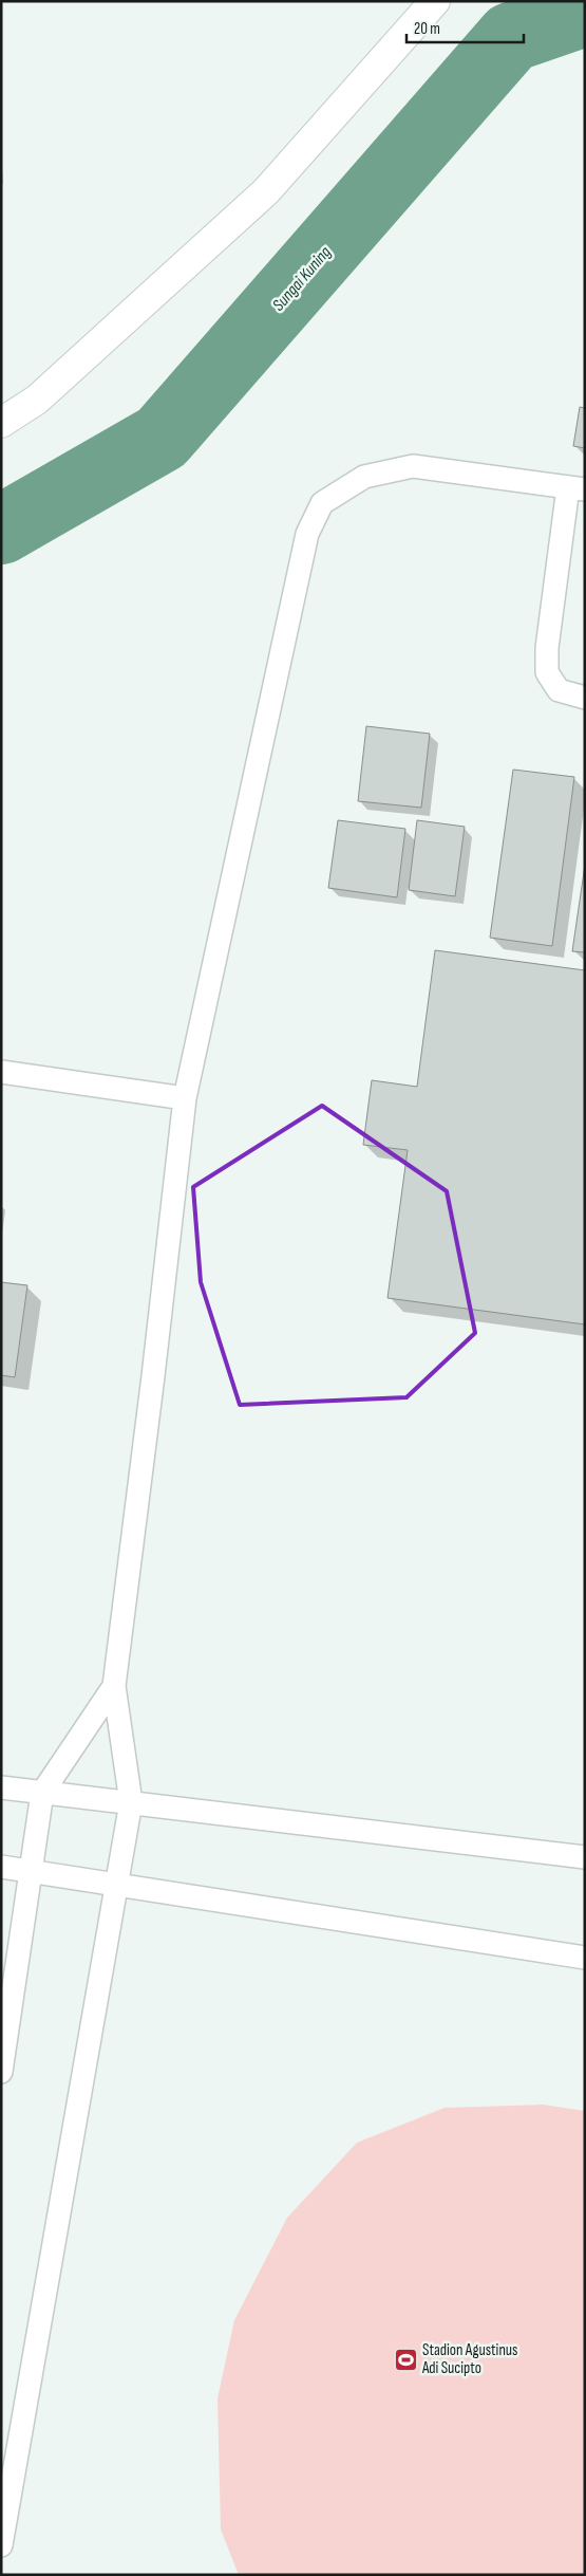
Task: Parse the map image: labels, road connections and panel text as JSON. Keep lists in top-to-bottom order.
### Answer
{
  "water": ["Sungai Kuning"],
  "places": {
    "sports": ["Stadion Agustinus Adi Sucipto"]
  },
  "scale_bar": "20 m"
}
